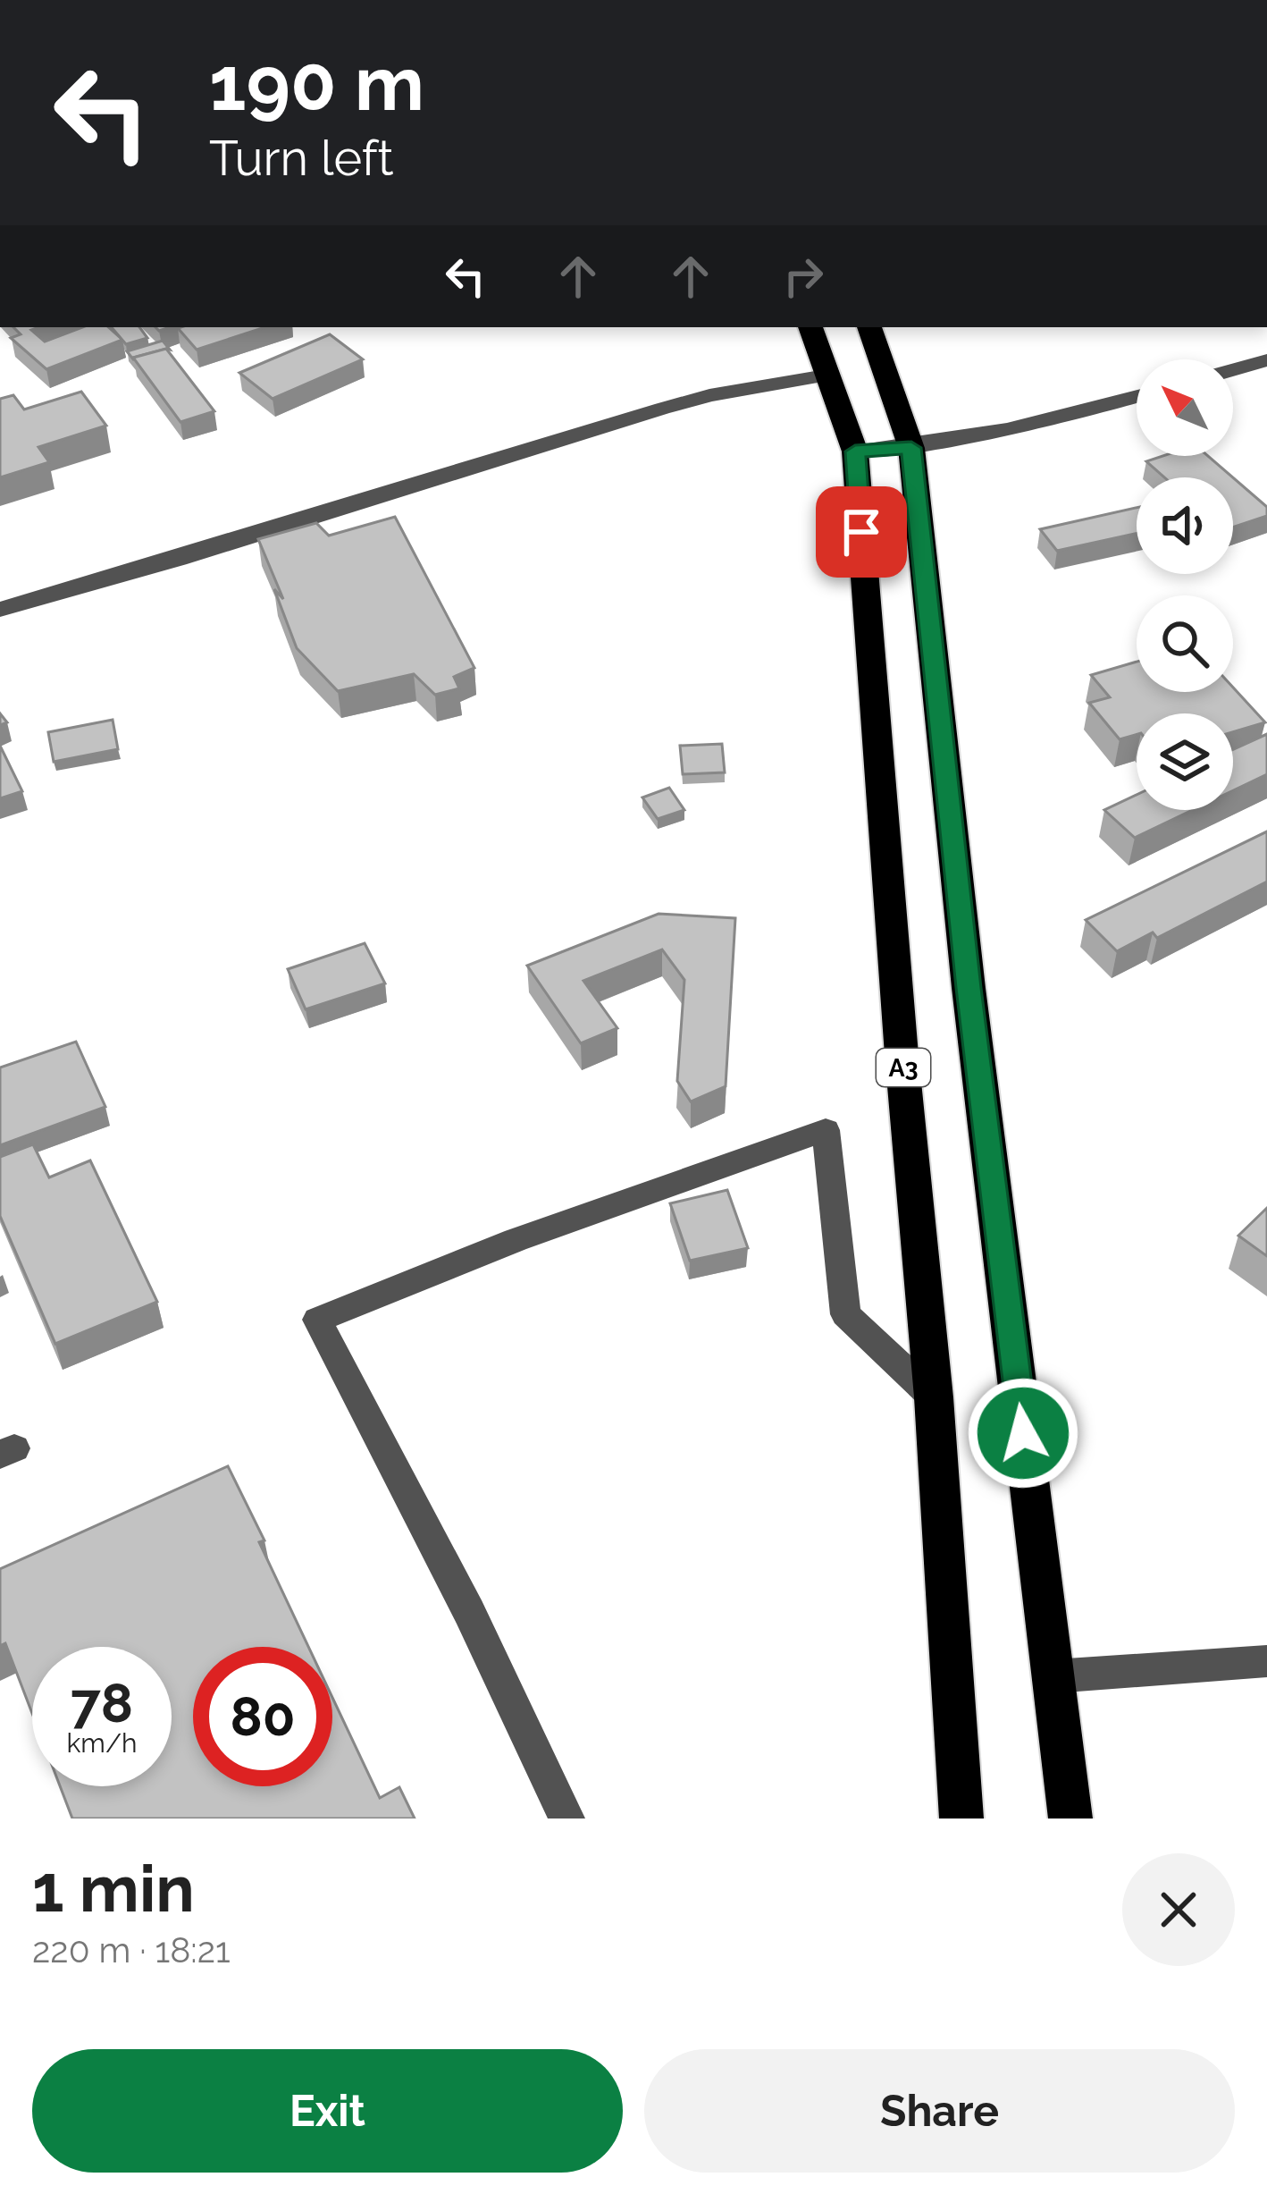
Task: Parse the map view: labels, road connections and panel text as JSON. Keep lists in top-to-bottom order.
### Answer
{
  "streets": {
    "highway": ["A3"]
  },
  "north": "top left",
  "page": {
    "turn": ["190 m", "Turn left"],
    "speed": "78 km/h",
    "limit": "80",
    "heading": ["1 min", "220 m · 18:21"],
    "buttons": ["Exit", "Share"]
  }
}
